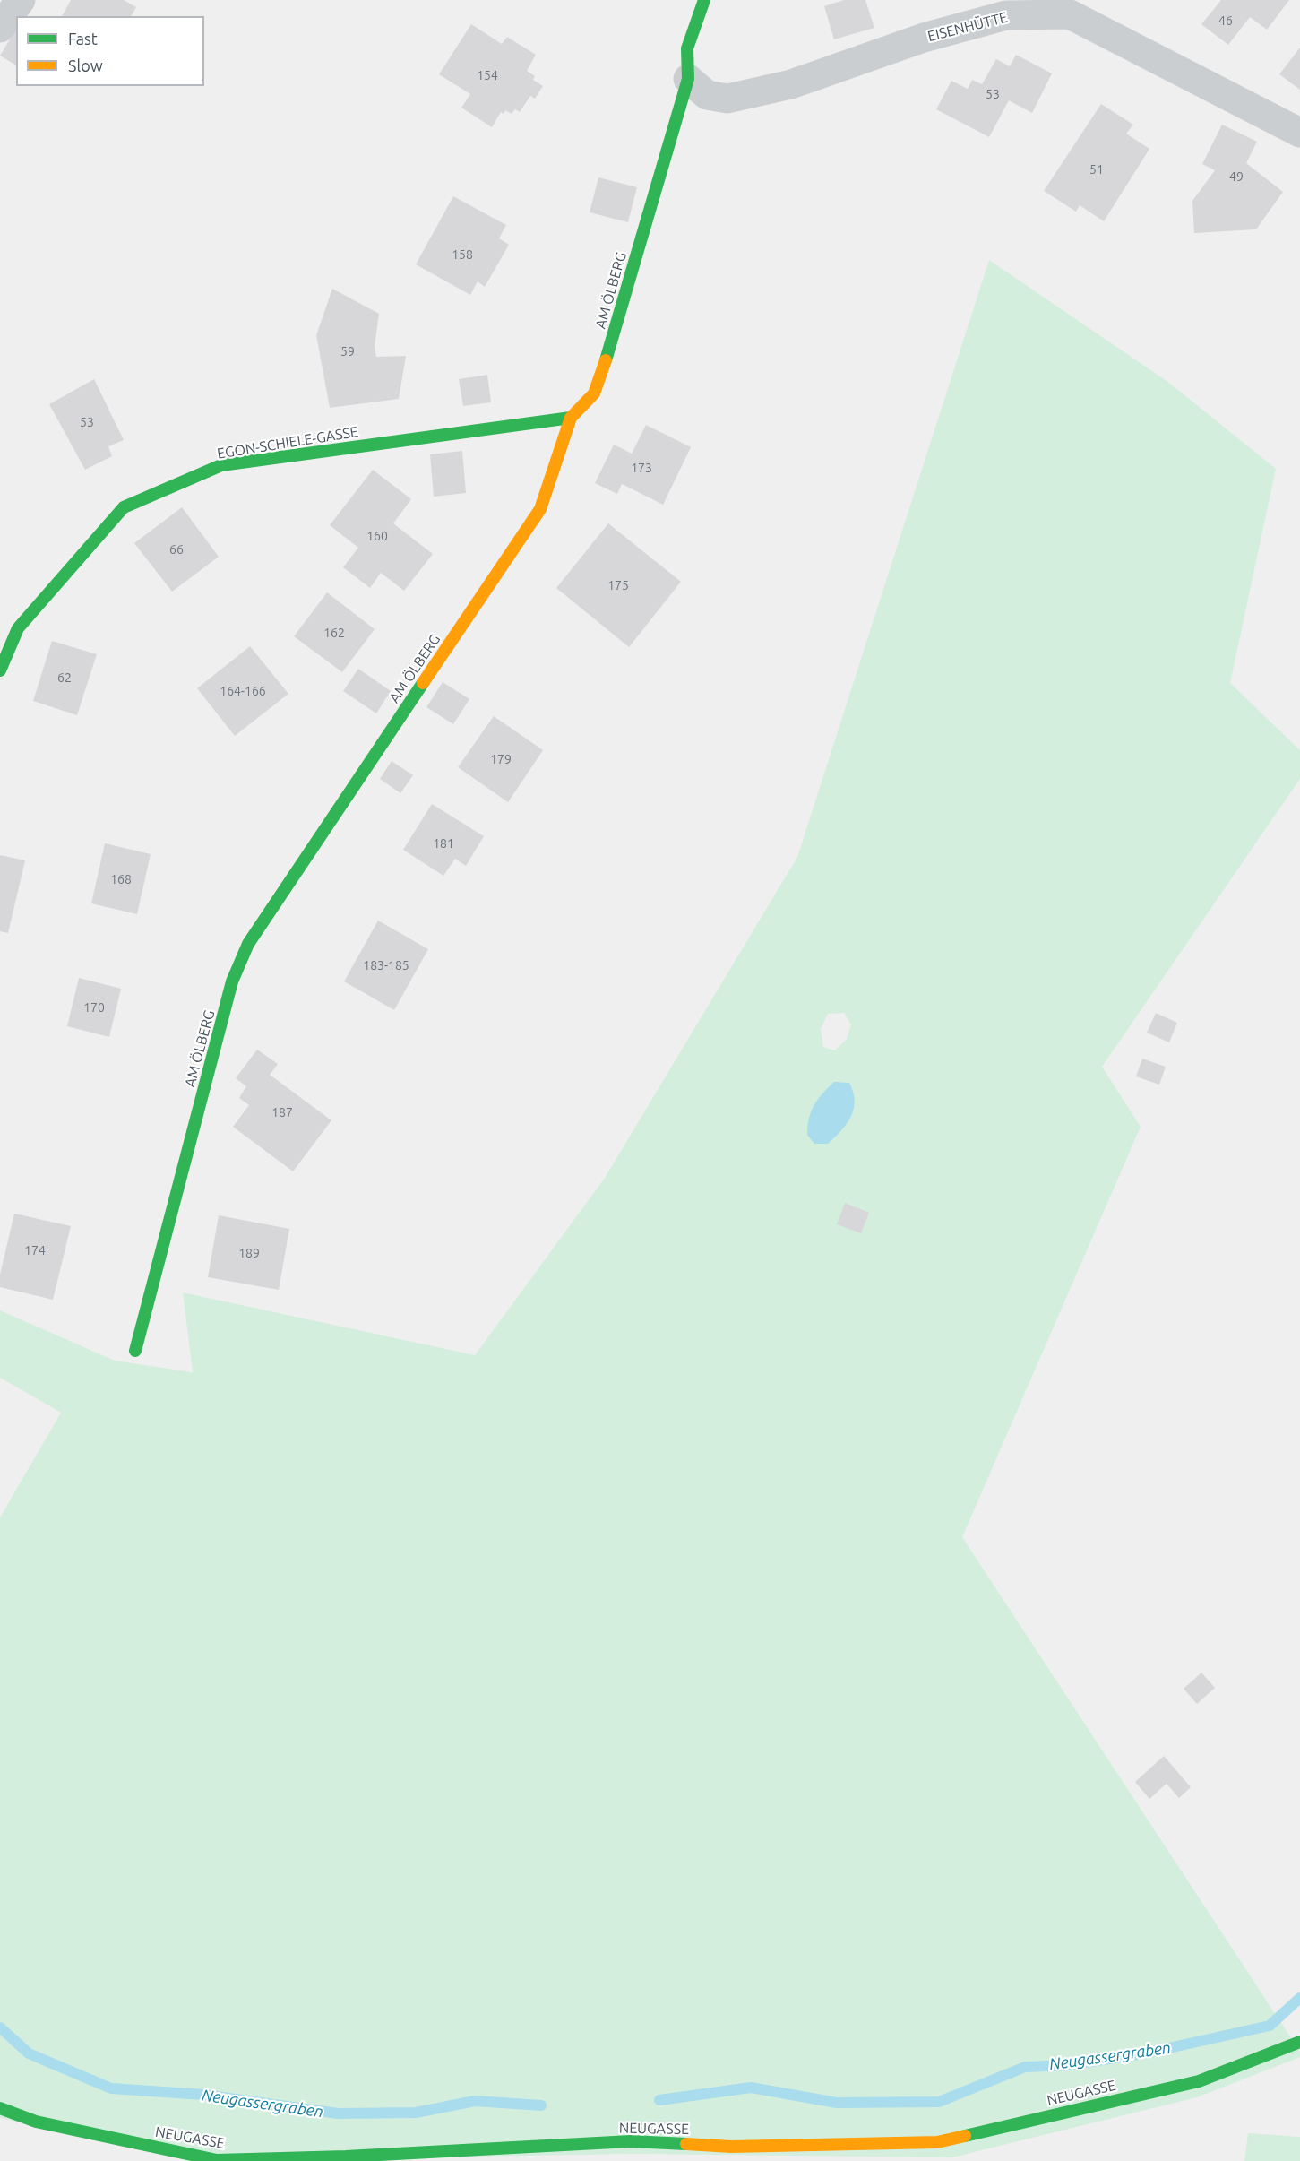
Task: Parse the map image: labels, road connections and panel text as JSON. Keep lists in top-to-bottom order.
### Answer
{
  "streets": {
    "street": [
      "EISENHÜTTE",
      "AM ÖLBERG",
      "EGON-SCHIELE-GASSE",
      "NEUGASSE"
    ]
  },
  "crossings": [
    ["EISENHÜTTE", "AM ÖLBERG"],
    ["AM ÖLBERG", "EGON-SCHIELE-GASSE"]
  ],
  "water": ["Neugassergraben"],
  "house_numbers": [
    "46",
    "154",
    "53",
    "51",
    "49",
    "158",
    "59",
    "53",
    "173",
    "160",
    "66",
    "175",
    "162",
    "62",
    "164-166",
    "179",
    "181",
    "168",
    "183-185",
    "170",
    "187",
    "174",
    "189"
  ],
  "legend": ["Fast", "Slow"]
}
